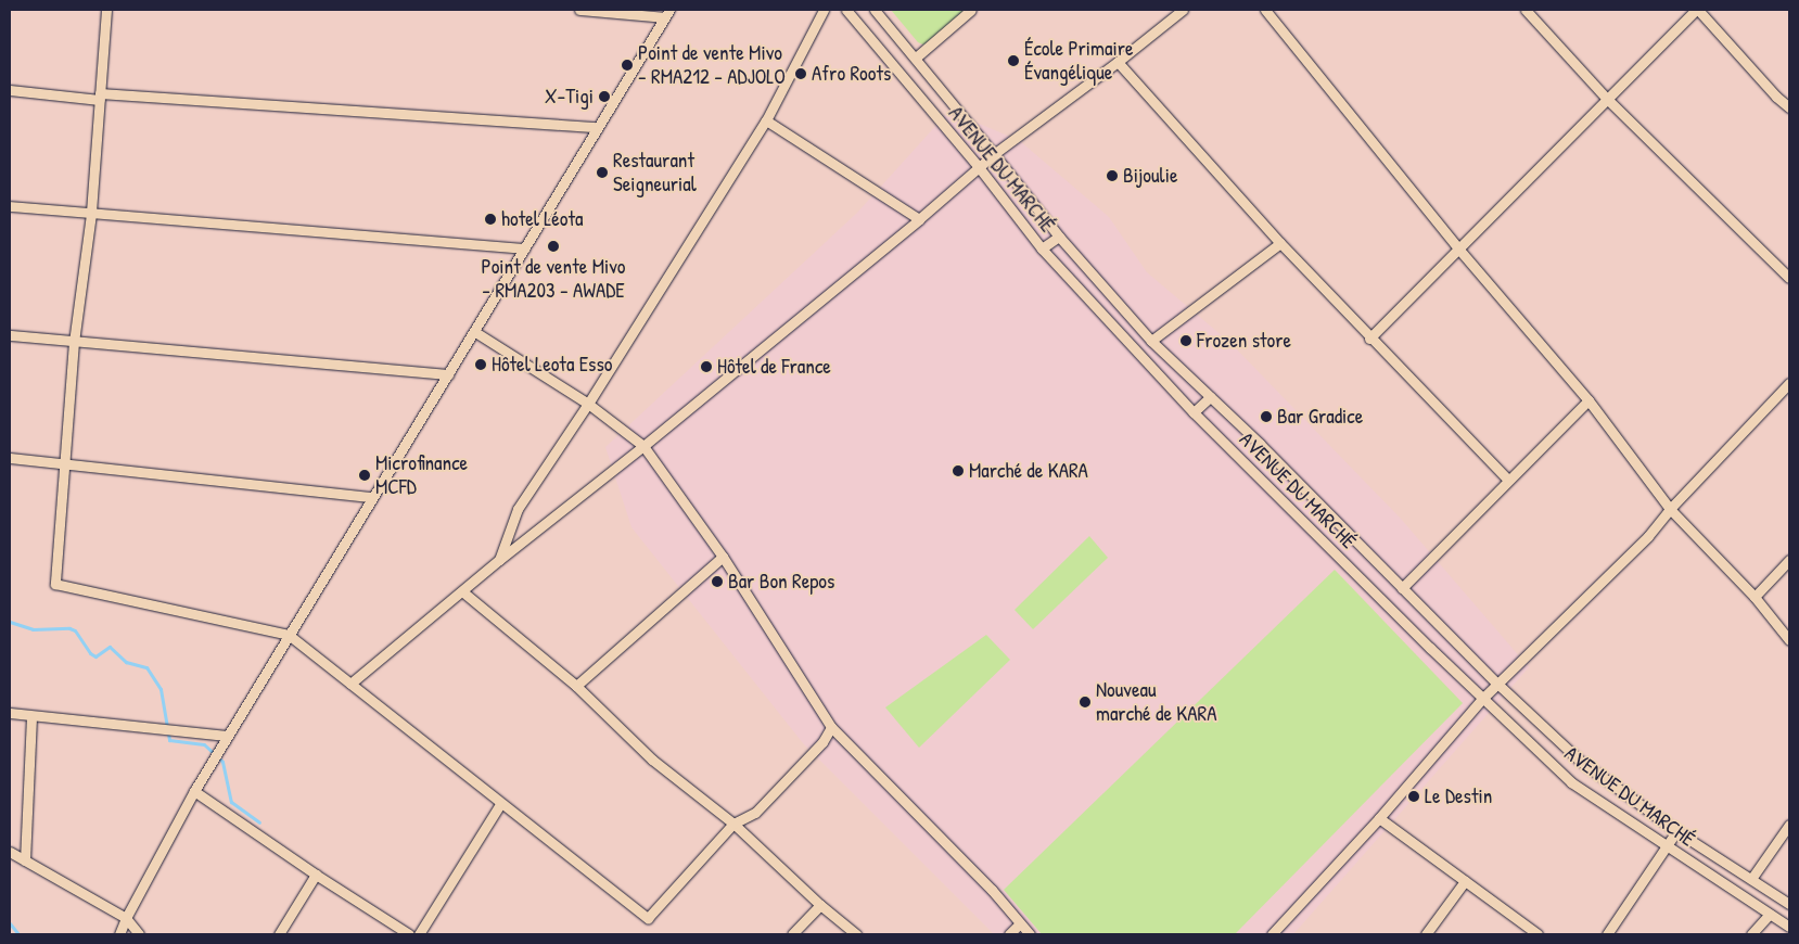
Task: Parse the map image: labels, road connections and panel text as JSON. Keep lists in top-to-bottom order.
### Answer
{
  "streets": {
    "street": ["AVENUE DU MARCHÉ"]
  },
  "places": [
    "École Primaire Évangélique",
    "Point de vente Mivo - RMA212 - ADJOLO",
    "Afro Roots",
    "X-Tigi",
    "Restaurant Seigneurial",
    "Bijoulie",
    "hotel Léota",
    "Point de vente Mivo - RMA203 - AWADE",
    "Frozen store",
    "Hôtel Leota Esso",
    "Hôtel de France",
    "Bar Gradice",
    "Marché de KARA",
    "Microfinance MCFD",
    "Bar Bon Repos",
    "Nouveau marché de KARA",
    "Le Destin"
  ]
}
